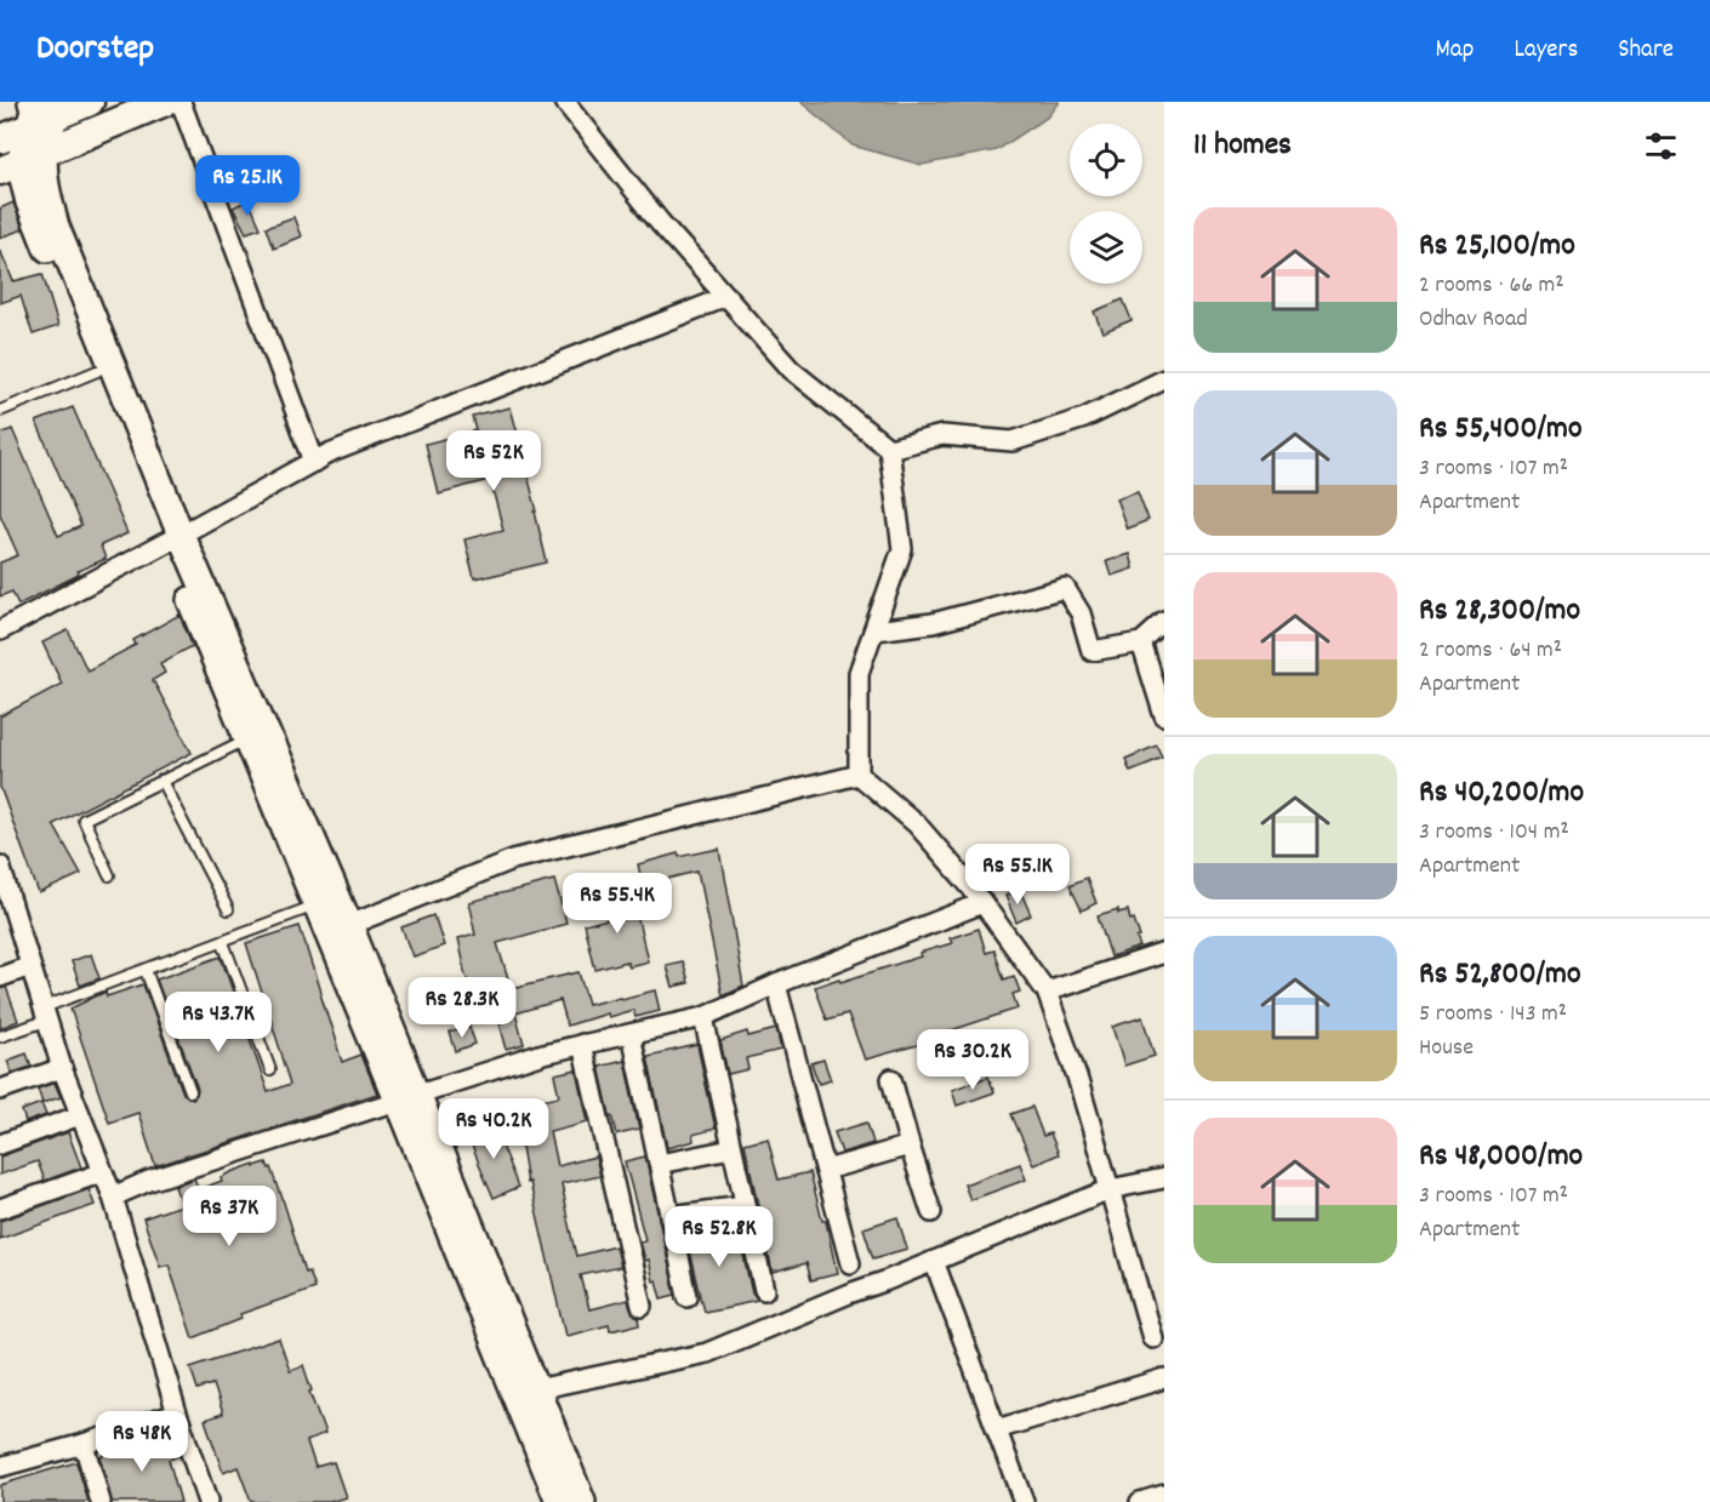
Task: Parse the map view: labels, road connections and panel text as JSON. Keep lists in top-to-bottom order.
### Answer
{
  "page": {
    "header": "Doorstep",
    "nav": ["Map", "Layers", "Share"],
    "heading": "11 homes",
    "price": [
      "Rs 25.1K",
      "Rs 52K",
      "Rs 55.1K",
      "Rs 55.4K",
      "Rs 28.3K",
      "Rs 43.7K",
      "Rs 30.2K",
      "Rs 40.2K",
      "Rs 37K",
      "Rs 52.8K",
      "Rs 48K"
    ],
    "list": [
      {
        "name": "Rs 25,100/mo",
        "note": "2 rooms · 66 m² · Odhav Road"
      },
      {
        "name": "Rs 55,400/mo",
        "note": "3 rooms · 107 m² · Apartment"
      },
      {
        "name": "Rs 28,300/mo",
        "note": "2 rooms · 64 m² · Apartment"
      },
      {
        "name": "Rs 40,200/mo",
        "note": "3 rooms · 104 m² · Apartment"
      },
      {
        "name": "Rs 52,800/mo",
        "note": "5 rooms · 143 m² · House"
      },
      {
        "name": "Rs 48,000/mo",
        "note": "3 rooms · 107 m² · Apartment"
      }
    ]
  }
}
